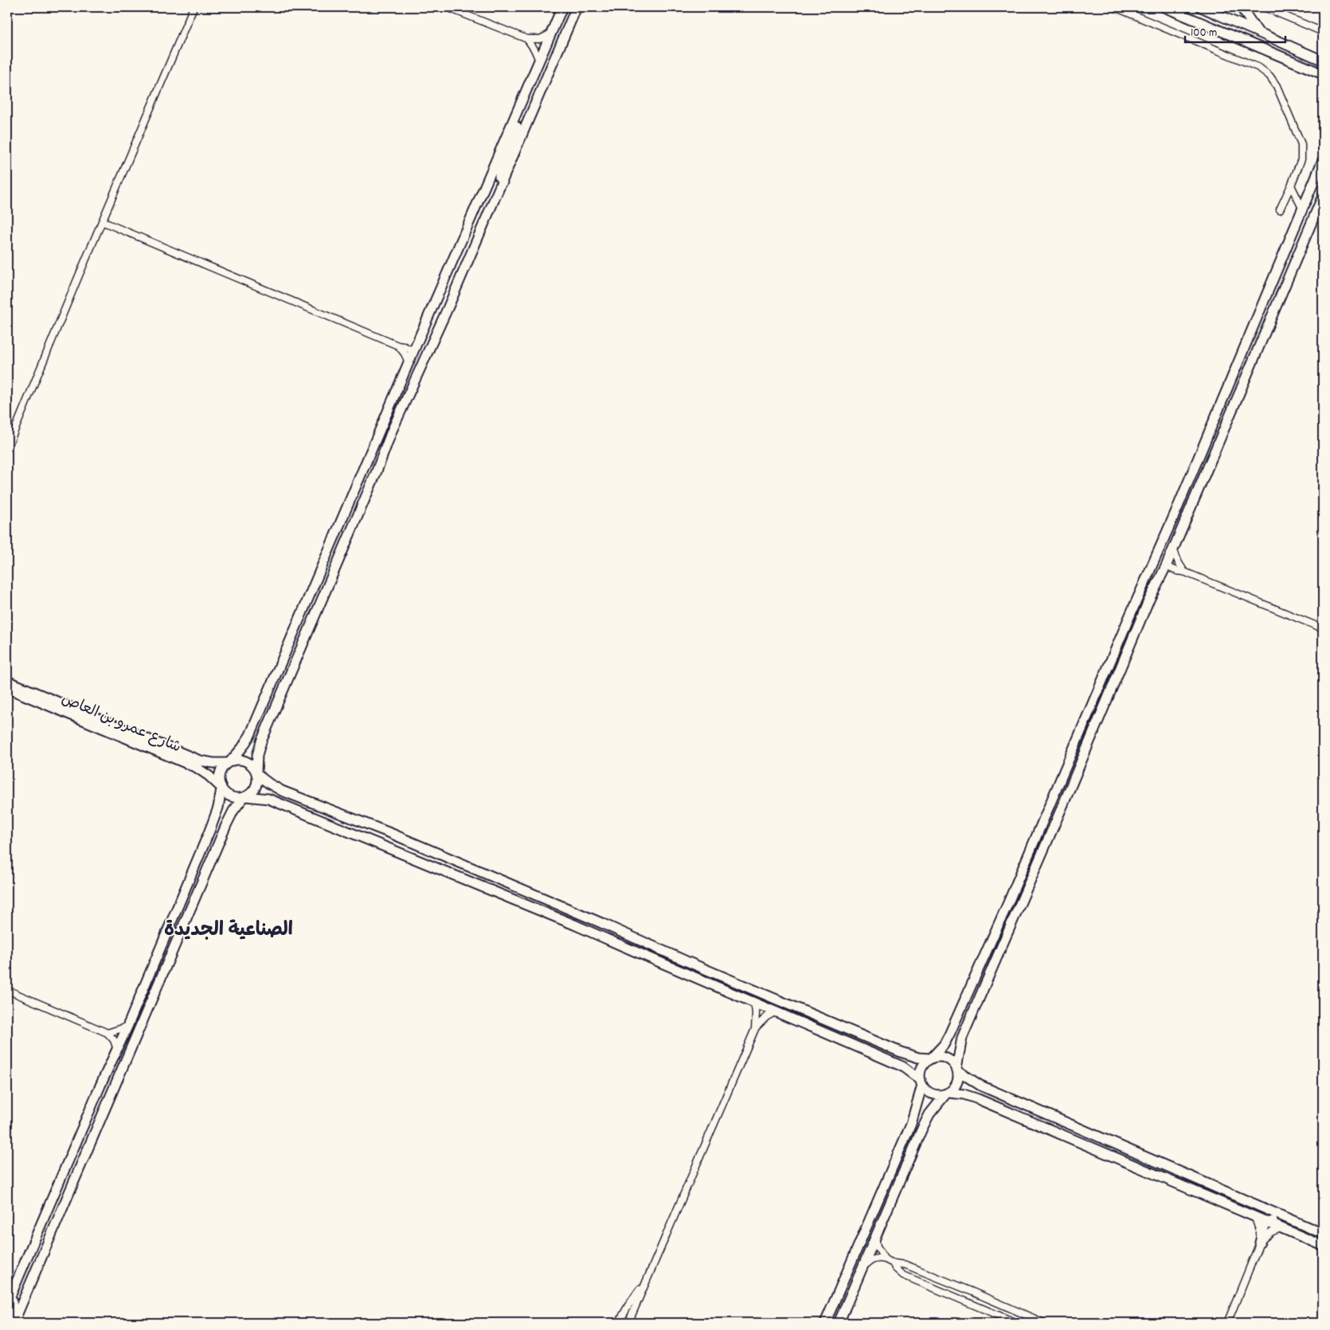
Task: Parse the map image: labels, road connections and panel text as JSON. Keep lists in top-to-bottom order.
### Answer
{
  "streets": {
    "main road": ["شارع عمرو بن العاص"]
  },
  "districts": ["الصناعية الجديدة"],
  "scale_bar": "100 m"
}
